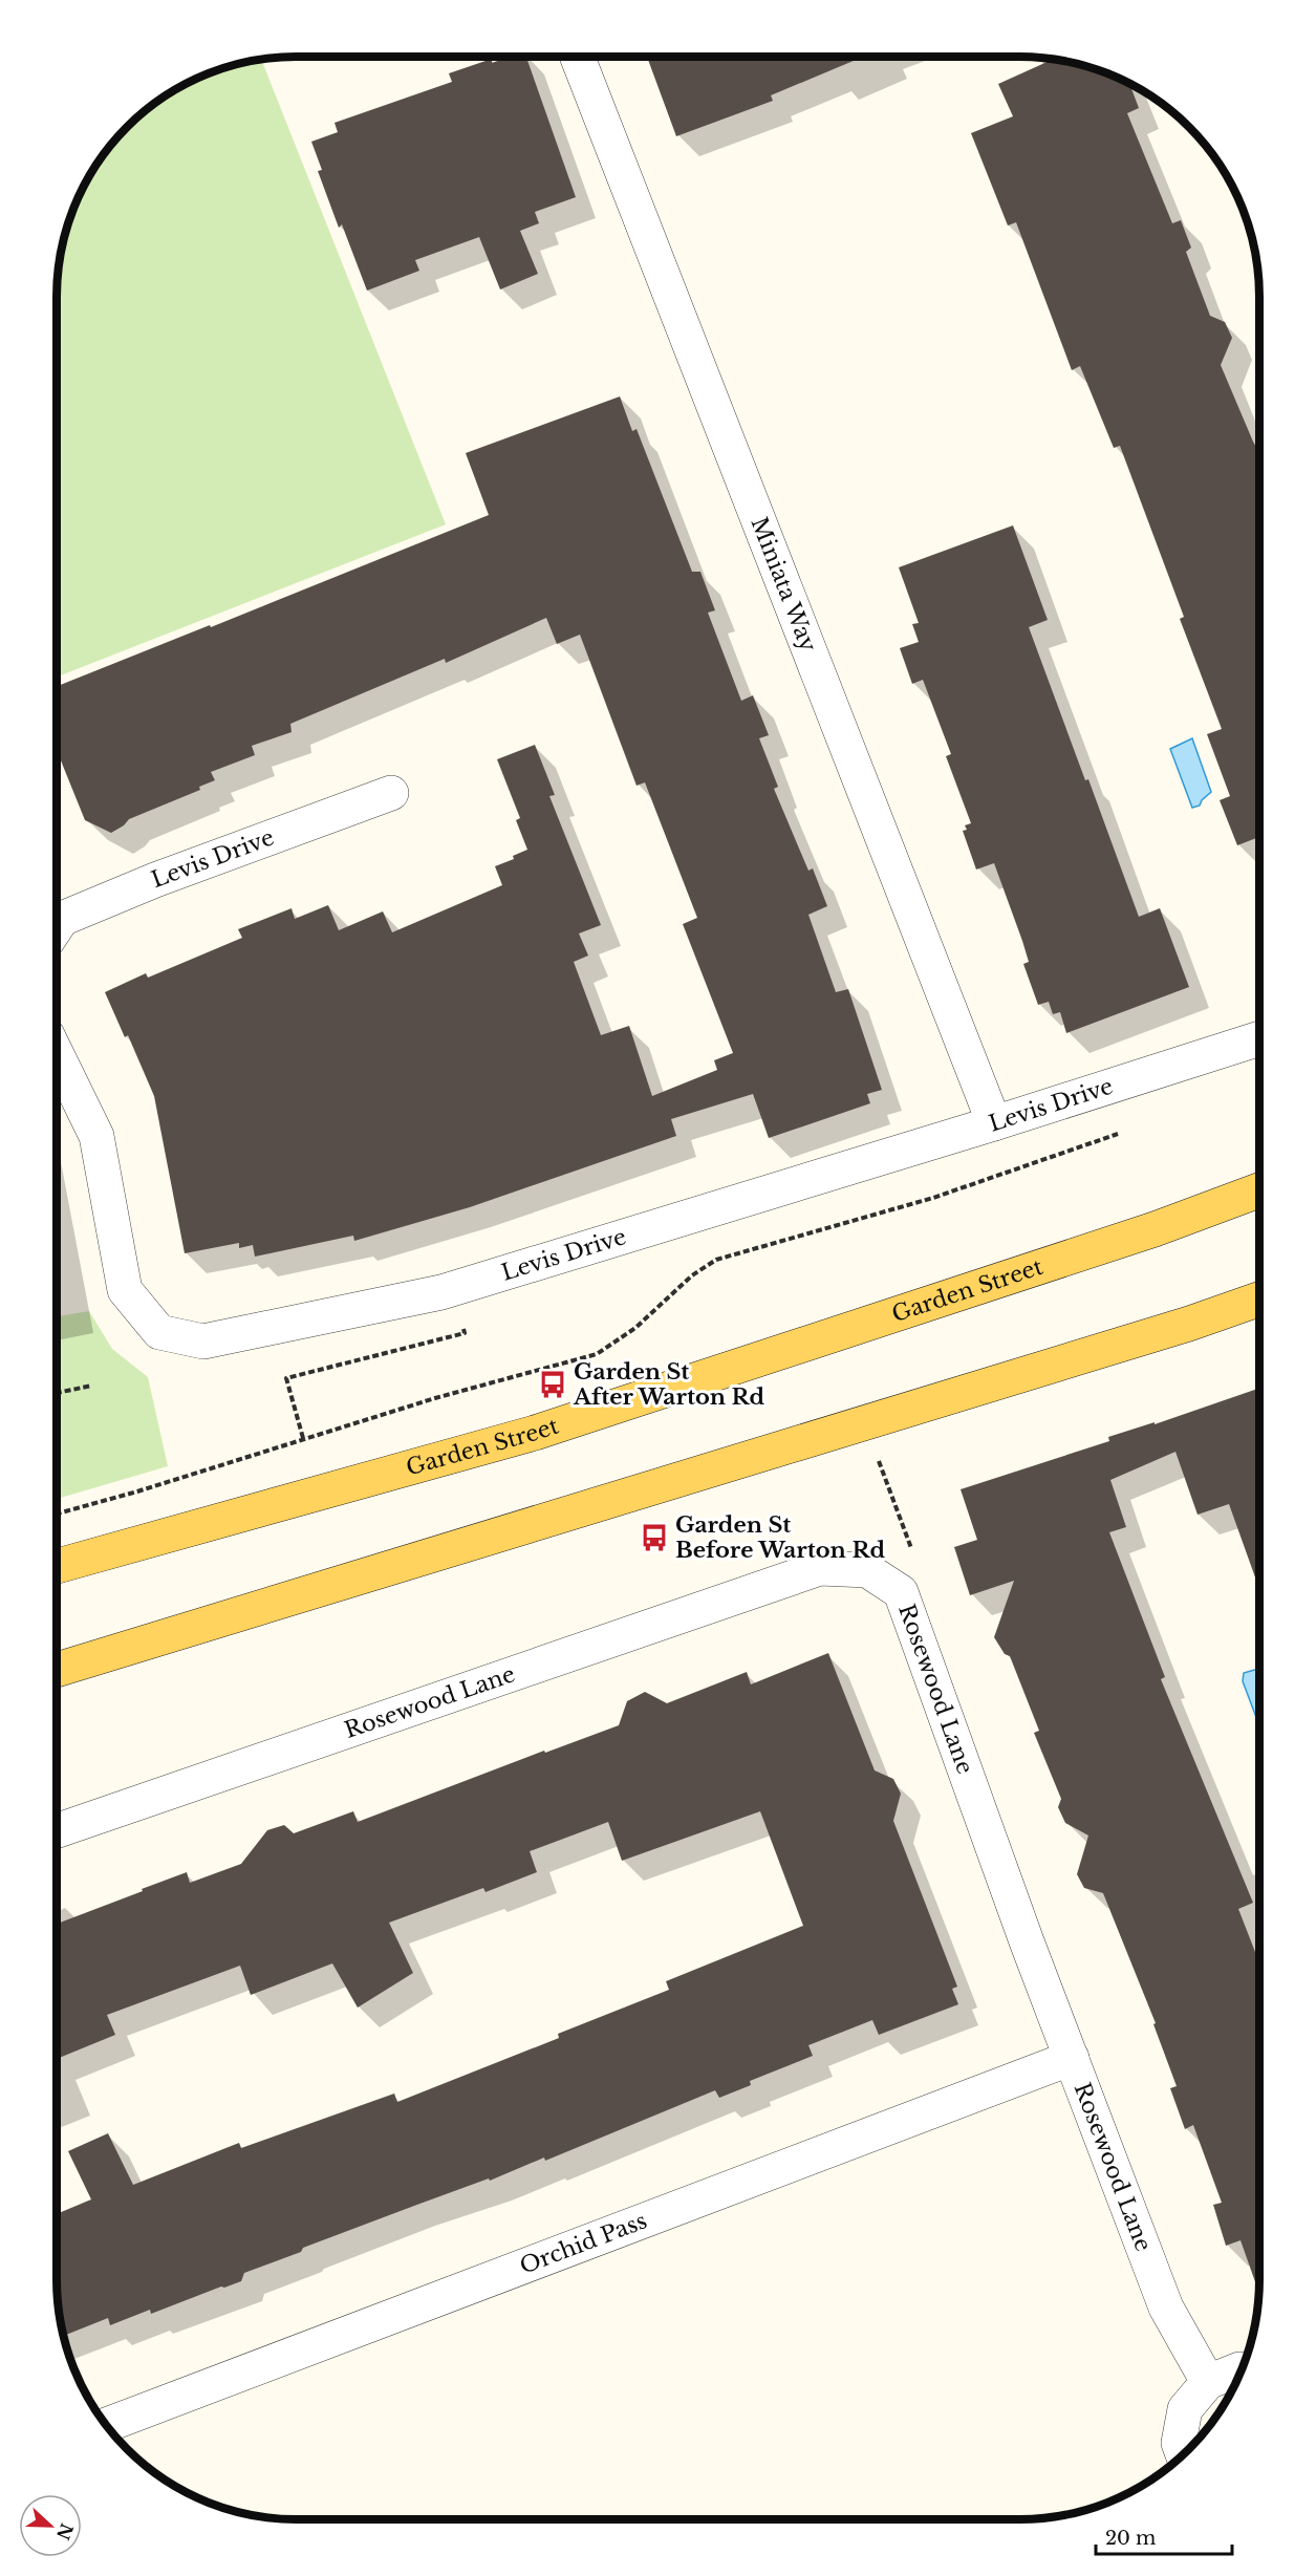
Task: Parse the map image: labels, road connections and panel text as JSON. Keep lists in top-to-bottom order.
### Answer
{
  "streets": {
    "main road": ["Garden Street"],
    "street": [
      "Miniata Way",
      "Levis Drive",
      "Rosewood Lane",
      "Orchid Pass"
    ]
  },
  "crossings": [
    ["Miniata Way", "Levis Drive"],
    ["Rosewood Lane", "Orchid Pass"]
  ],
  "places": {
    "bus stop": ["Garden St After Warton Rd", "Garden St Before Warton Rd"]
  },
  "scale_bar": "20 m",
  "north": "right"
}
